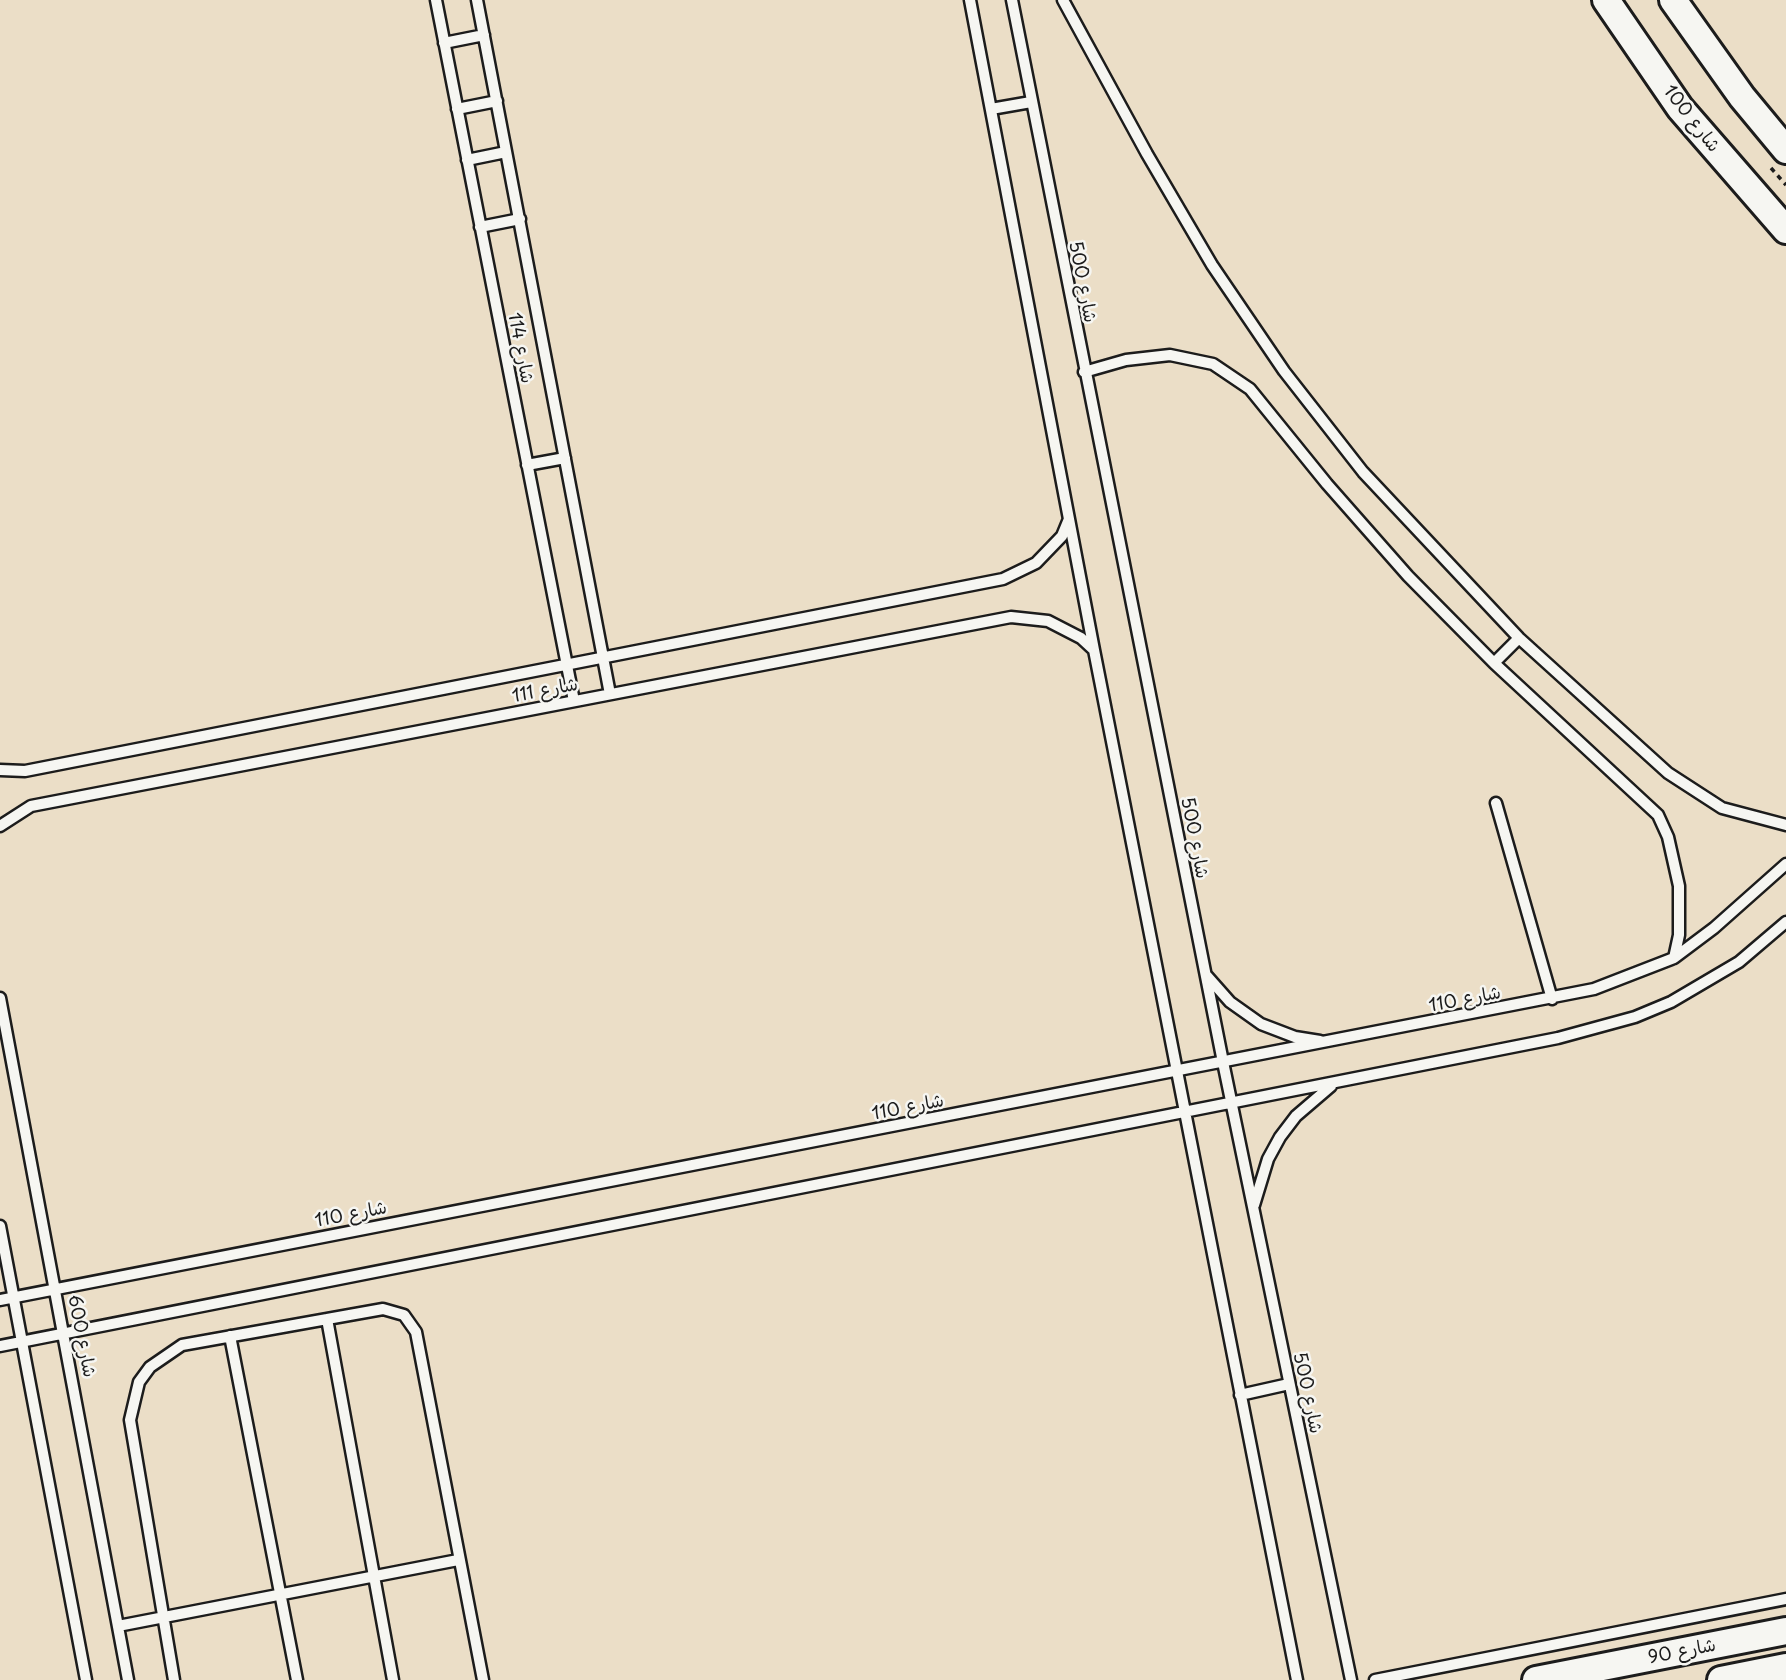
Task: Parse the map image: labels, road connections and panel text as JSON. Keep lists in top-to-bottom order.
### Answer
{
  "streets": {
    "street": ["شارع 100", "شارع 90"],
    "lane": [
      "شارع 500",
      "شارع 114",
      "شارع 111",
      "شارع 110",
      "شارع 600"
    ]
  },
  "crossings": [
    ["شارع 500", "شارع 110"],
    ["شارع 114", "شارع 111"],
    ["شارع 110", "شارع 600"]
  ]
}
